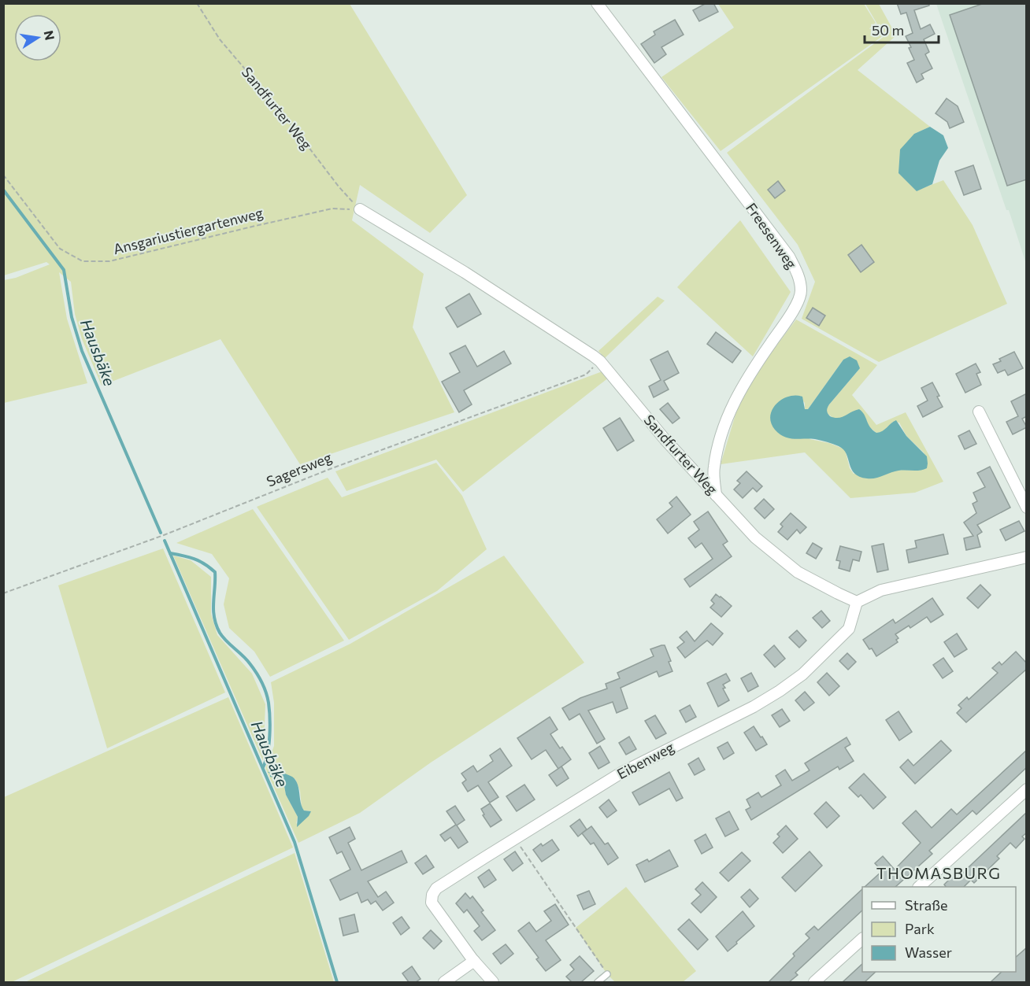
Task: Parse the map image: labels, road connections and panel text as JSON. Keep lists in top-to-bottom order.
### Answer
{
  "streets": {
    "street": ["Sandfurter Weg", "Freesenweg", "Eibenweg"],
    "path": ["Ansgariustiergartenweg", "Sagersweg"]
  },
  "crossings": [
    ["Sandfurter Weg", "Ansgariustiergartenweg"],
    ["Sandfurter Weg", "Freesenweg"],
    ["Sandfurter Weg", "Sagersweg"],
    ["Sandfurter Weg", "Eibenweg"]
  ],
  "districts": ["THOMASBURG"],
  "water": ["Hausbäke"],
  "legend": ["Straße", "Park", "Wasser"],
  "scale_bar": "50 m",
  "north": "right"
}
